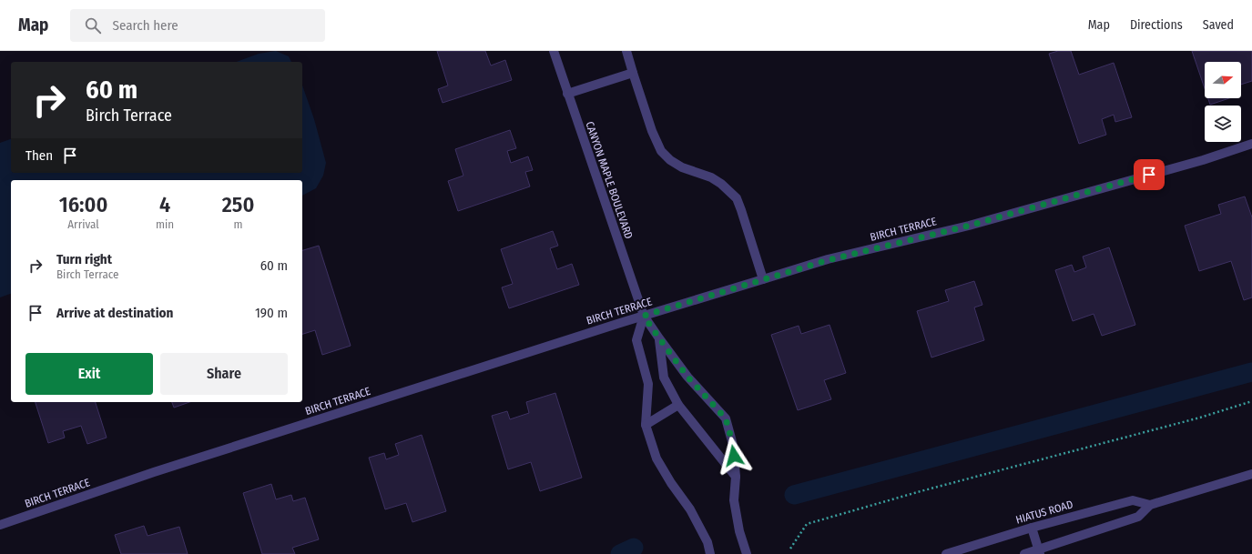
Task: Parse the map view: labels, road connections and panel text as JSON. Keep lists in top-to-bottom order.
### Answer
{
  "streets": {
    "street": ["CANYON MAPLE BOULEVARD", "BIRCH TERRACE", "HIATUS ROAD"]
  },
  "crossings": [
    ["CANYON MAPLE BOULEVARD", "BIRCH TERRACE"]
  ],
  "north": "right",
  "page": {
    "header": "Map",
    "search": "Search here",
    "nav": ["Map", "Directions", "Saved"],
    "turn": ["60 m", "Birch Terrace"],
    "then": "Then",
    "eta": [
      "16:00",
      "Arrival",
      "4",
      "min",
      "250",
      "m"
    ],
    "list": [
      {
        "name": "Turn right",
        "note": "Birch Terrace",
        "value": "60 m"
      },
      {
        "name": "Arrive at destination",
        "value": "190 m"
      }
    ],
    "buttons": ["Exit", "Share"]
  }
}
